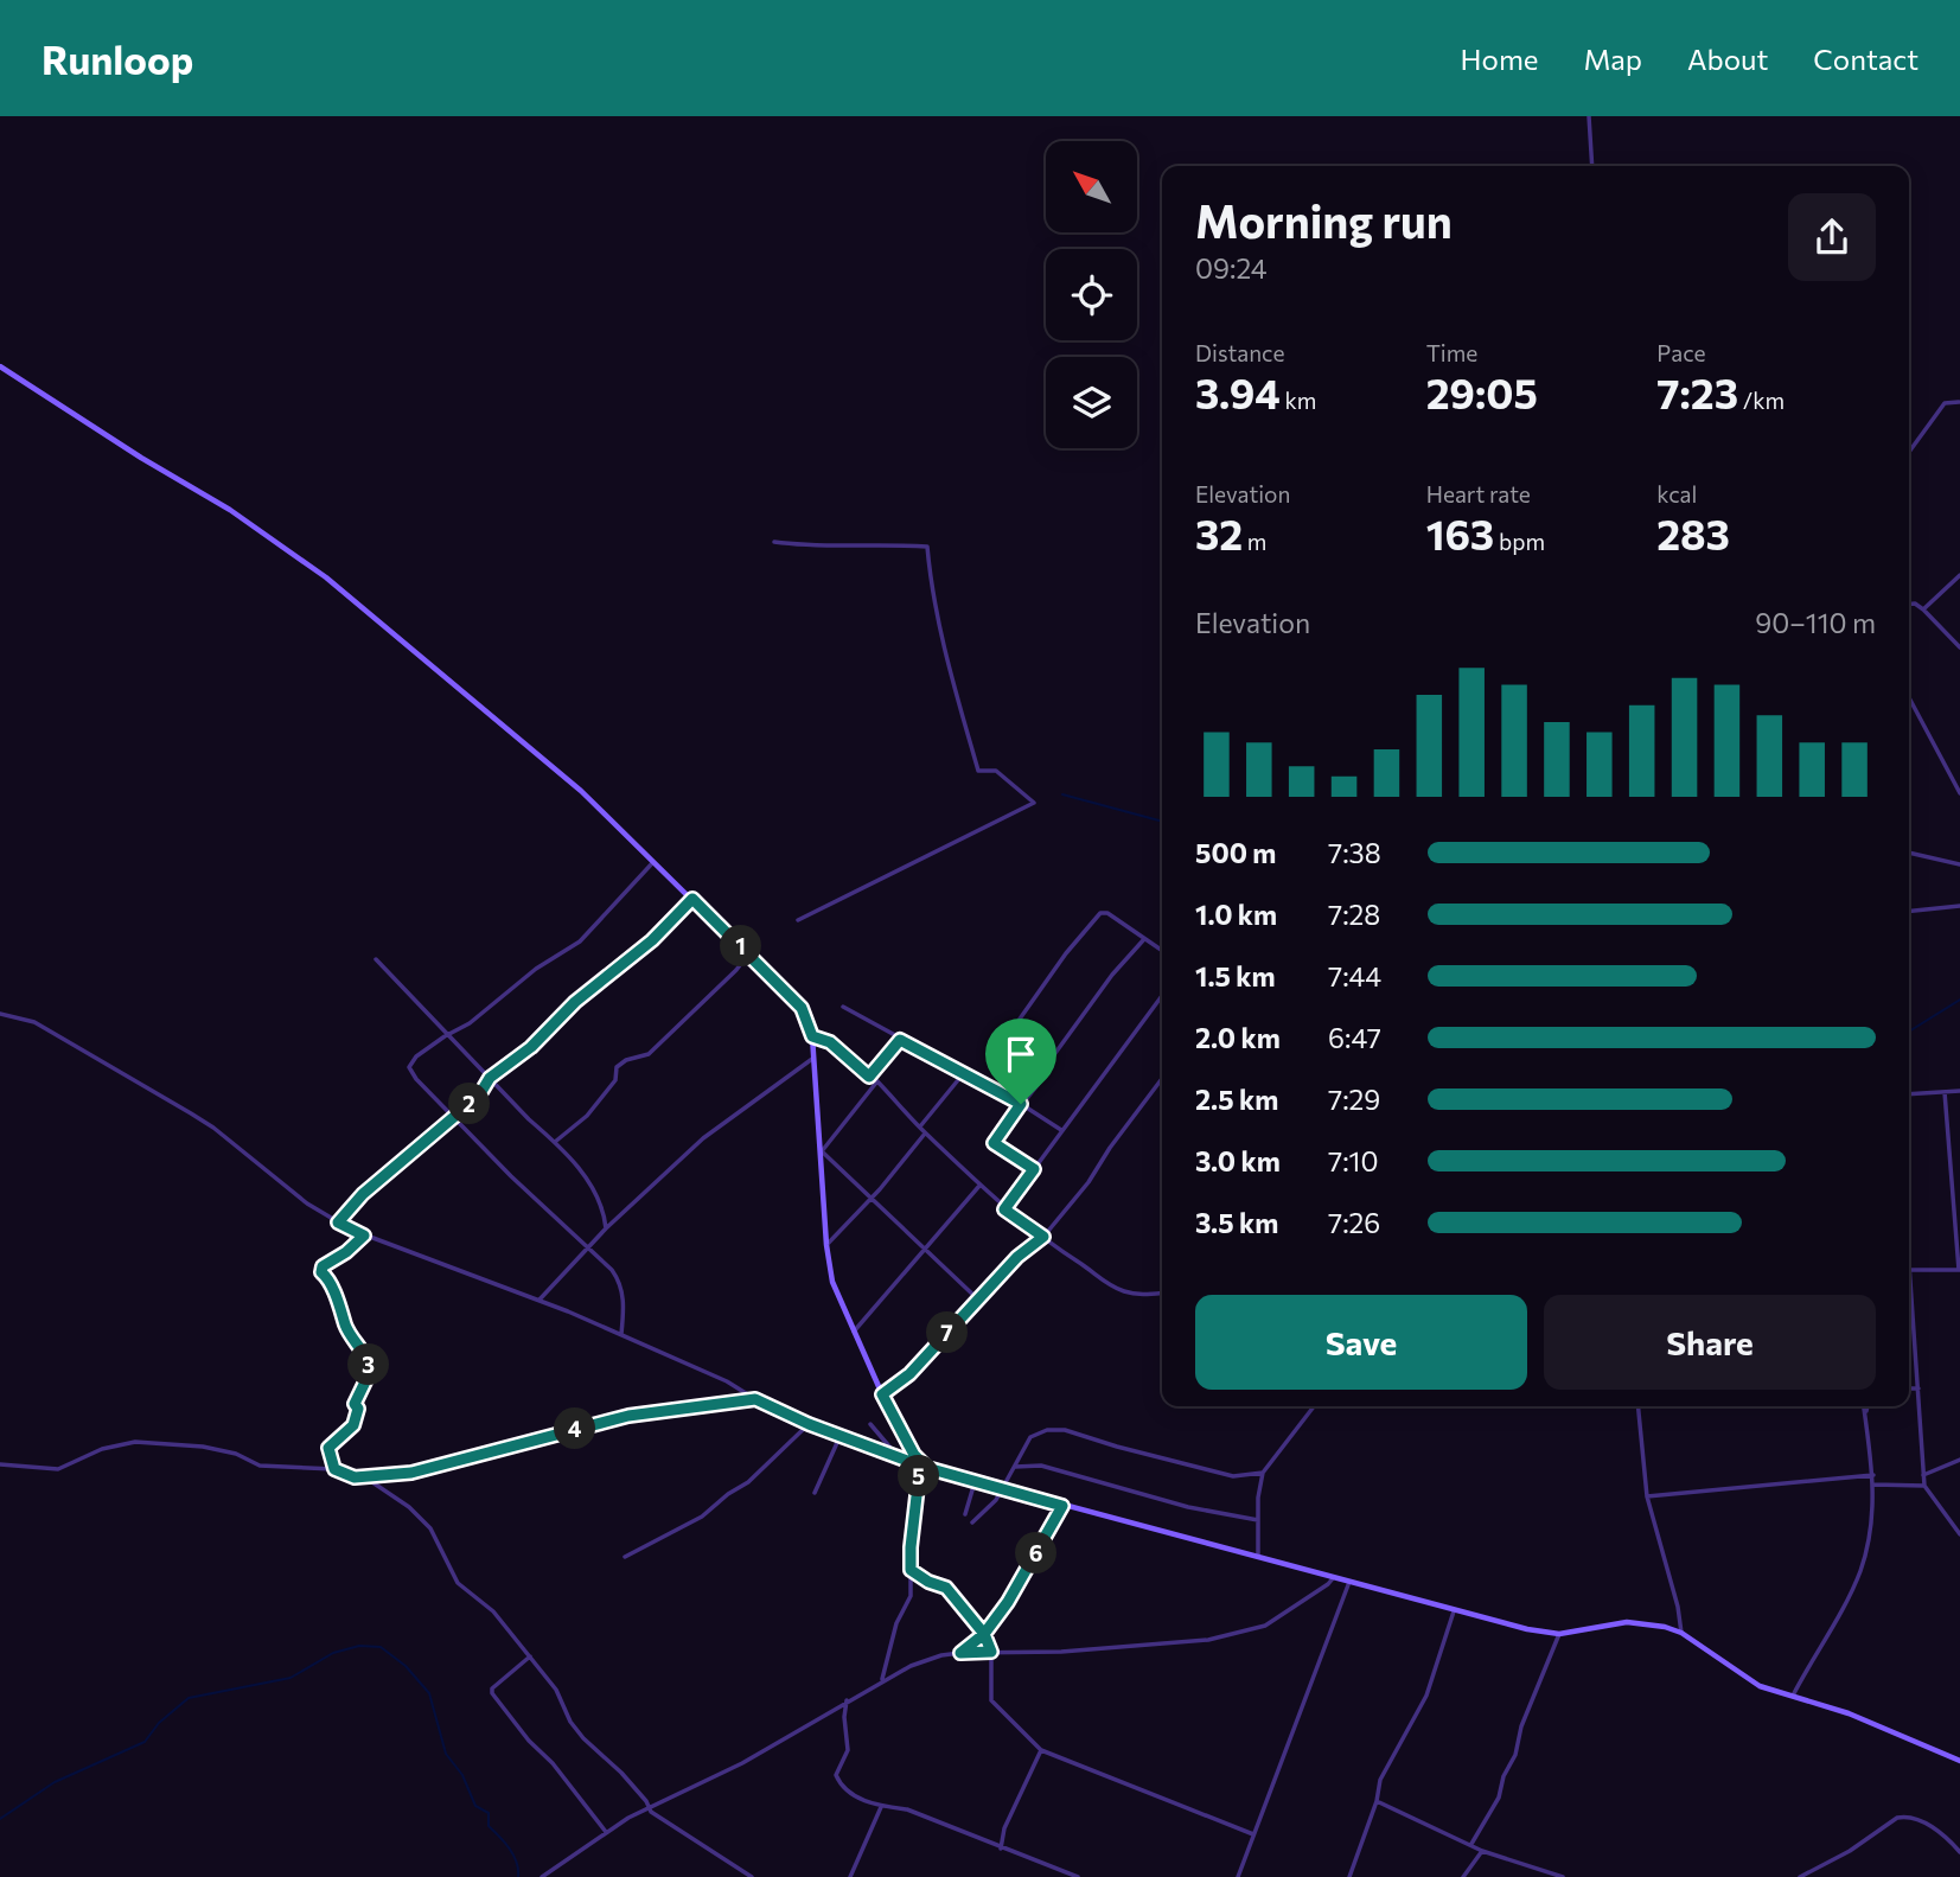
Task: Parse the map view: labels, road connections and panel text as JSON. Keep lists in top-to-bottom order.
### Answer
{
  "north": "top left",
  "page": {
    "header": "Runloop",
    "nav": [
      "Home",
      "Map",
      "About",
      "Contact"
    ],
    "heading": ["Morning run", "09:24"],
    "stats": [
      ["Distance", "3.94 km"],
      ["Time", "29:05"],
      ["Pace", "7:23 /km"],
      ["Elevation", "32 m"],
      ["Heart rate", "163 bpm"],
      ["kcal", "283"]
    ],
    "chart": ["Elevation", "90–110 m"],
    "list": [
      {
        "name": "500 m",
        "note": "7:38"
      },
      {
        "name": "1.0 km",
        "note": "7:28"
      },
      {
        "name": "1.5 km",
        "note": "7:44"
      },
      {
        "name": "2.0 km",
        "note": "6:47"
      },
      {
        "name": "2.5 km",
        "note": "7:29"
      },
      {
        "name": "3.0 km",
        "note": "7:10"
      },
      {
        "name": "3.5 km",
        "note": "7:26"
      }
    ],
    "pins": [
      "1",
      "2",
      "7",
      "3",
      "4",
      "5",
      "6"
    ],
    "buttons": ["Save", "Share"]
  }
}
